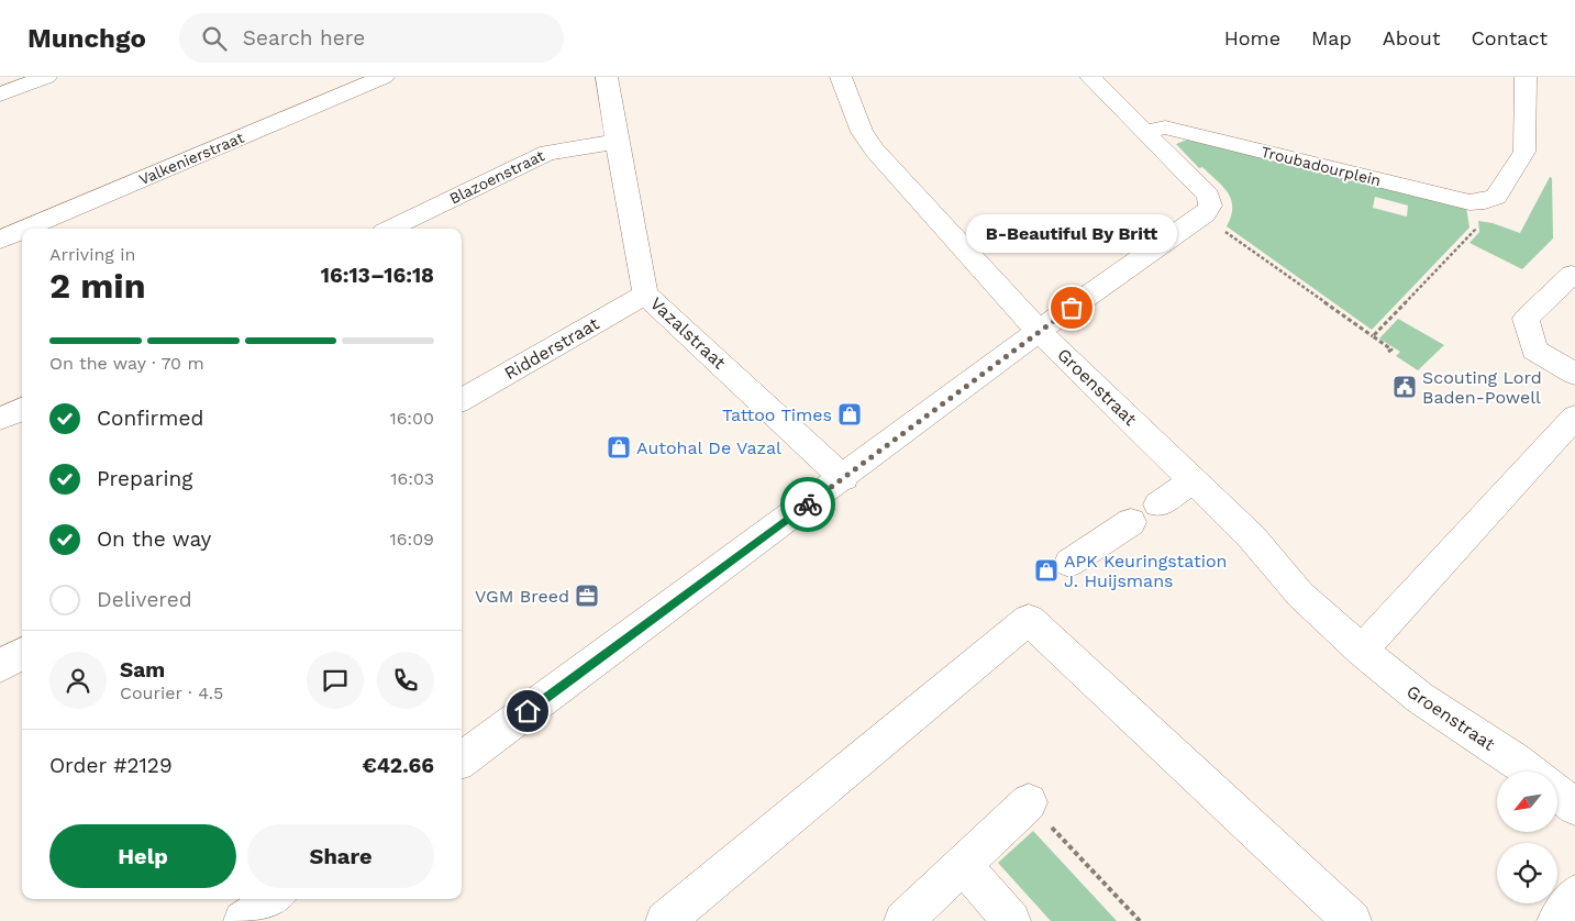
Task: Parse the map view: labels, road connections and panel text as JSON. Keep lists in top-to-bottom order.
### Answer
{
  "streets": {
    "street": [
      "Valkenierstraat",
      "Troubadourplein",
      "Blazoenstraat",
      "Vazalstraat",
      "Ridderstraat",
      "Groenstraat"
    ]
  },
  "crossings": [
    ["Blazoenstraat", "Vazalstraat"],
    ["Vazalstraat", "Ridderstraat"]
  ],
  "places": {
    "other": ["B-Beautiful By Britt"],
    "public building": ["Scouting Lord Baden-Powell"],
    "shop": ["Tattoo Times", "Autohal De Vazal", "APK Keuringstation J. Huijsmans"],
    "office": ["VGM Breed"]
  },
  "north": "bottom left",
  "page": {
    "header": "Munchgo",
    "search": "Search here",
    "nav": [
      "Home",
      "Map",
      "About",
      "Contact"
    ],
    "bubble": "B-Beautiful By Britt",
    "heading": ["2 min", "Arriving in", "16:13–16:18"],
    "panel": [
      "Sam",
      "Courier · 4.5",
      "Order #2129",
      "€42.66"
    ],
    "bar": "On the way · 70 m",
    "list": [
      ["Confirmed", "16:00"],
      ["Preparing", "16:03"],
      ["On the way", "16:09"],
      "Delivered"
    ],
    "buttons": ["Help", "Share"]
  }
}
